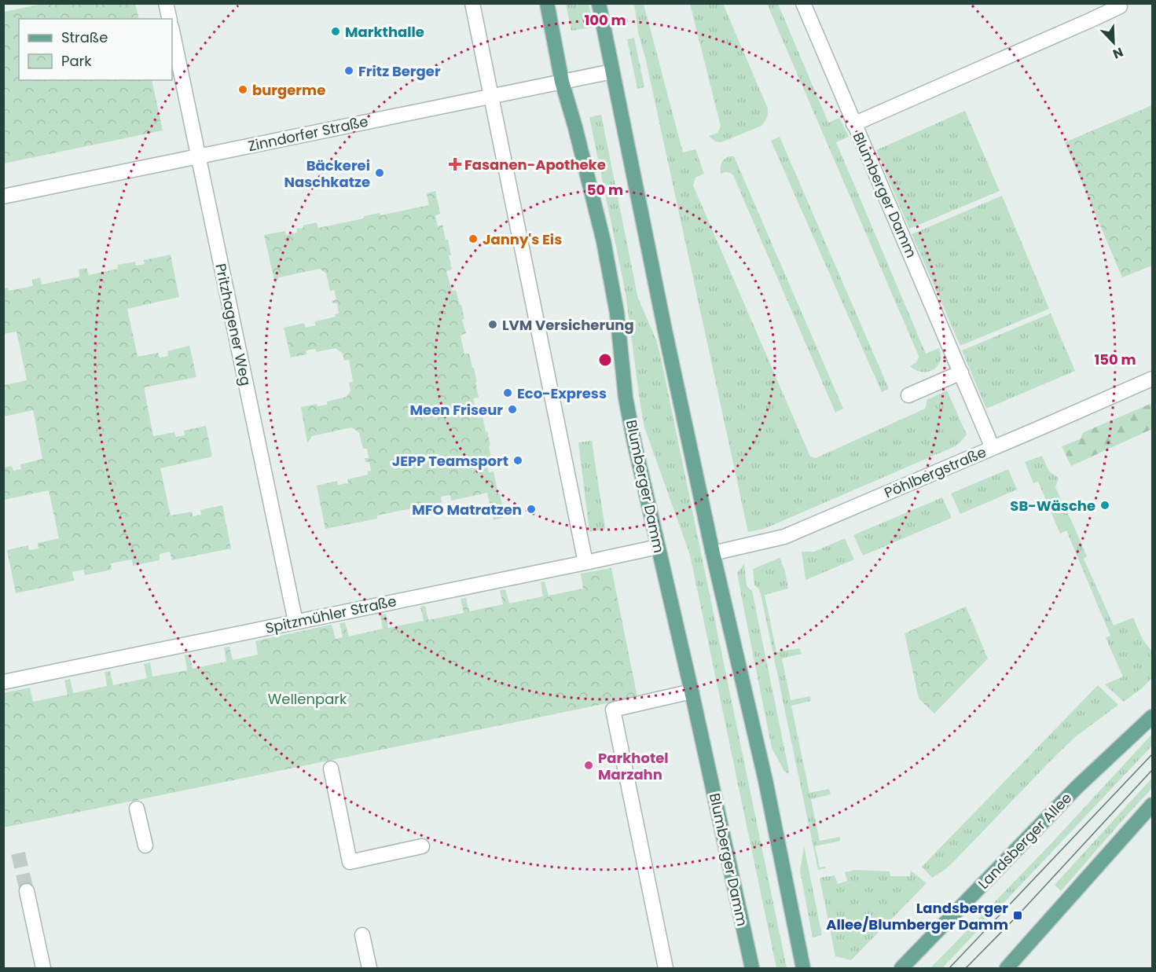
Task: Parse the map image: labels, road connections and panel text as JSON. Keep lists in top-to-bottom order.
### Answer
{
  "streets": {
    "main road": ["Blumberger Damm", "Landsberger Allee"],
    "street": [
      "Zinndorfer Straße",
      "Pritzhagener Weg",
      "Pöhlbergstraße",
      "Spitzmühler Straße"
    ]
  },
  "crossings": [
    ["Zinndorfer Straße", "Blumberger Damm"],
    ["Zinndorfer Straße", "Pritzhagener Weg"],
    ["Blumberger Damm", "Pöhlbergstraße"],
    ["Blumberger Damm", "Spitzmühler Straße"],
    ["Pritzhagener Weg", "Spitzmühler Straße"]
  ],
  "parks": ["Wellenpark"],
  "places": {
    "other": [
      "Markthalle",
      "Fritz Berger",
      "burgerme",
      "Bäckerei Naschkatze",
      "Janny's Eis",
      "LVM Versicherung",
      "Eco-Express",
      "Meen Friseur",
      "JEPP Teamsport",
      "SB-Wäsche",
      "MFO Matratzen",
      "Parkhotel Marzahn"
    ],
    "health": ["Fasanen-Apotheke"],
    "transit": ["Landsberger Allee/Blumberger Damm"]
  },
  "legend": ["Straße", "Park"],
  "north": "bottom right",
  "rings": ["100 m", "50 m", "150 m"]
}
